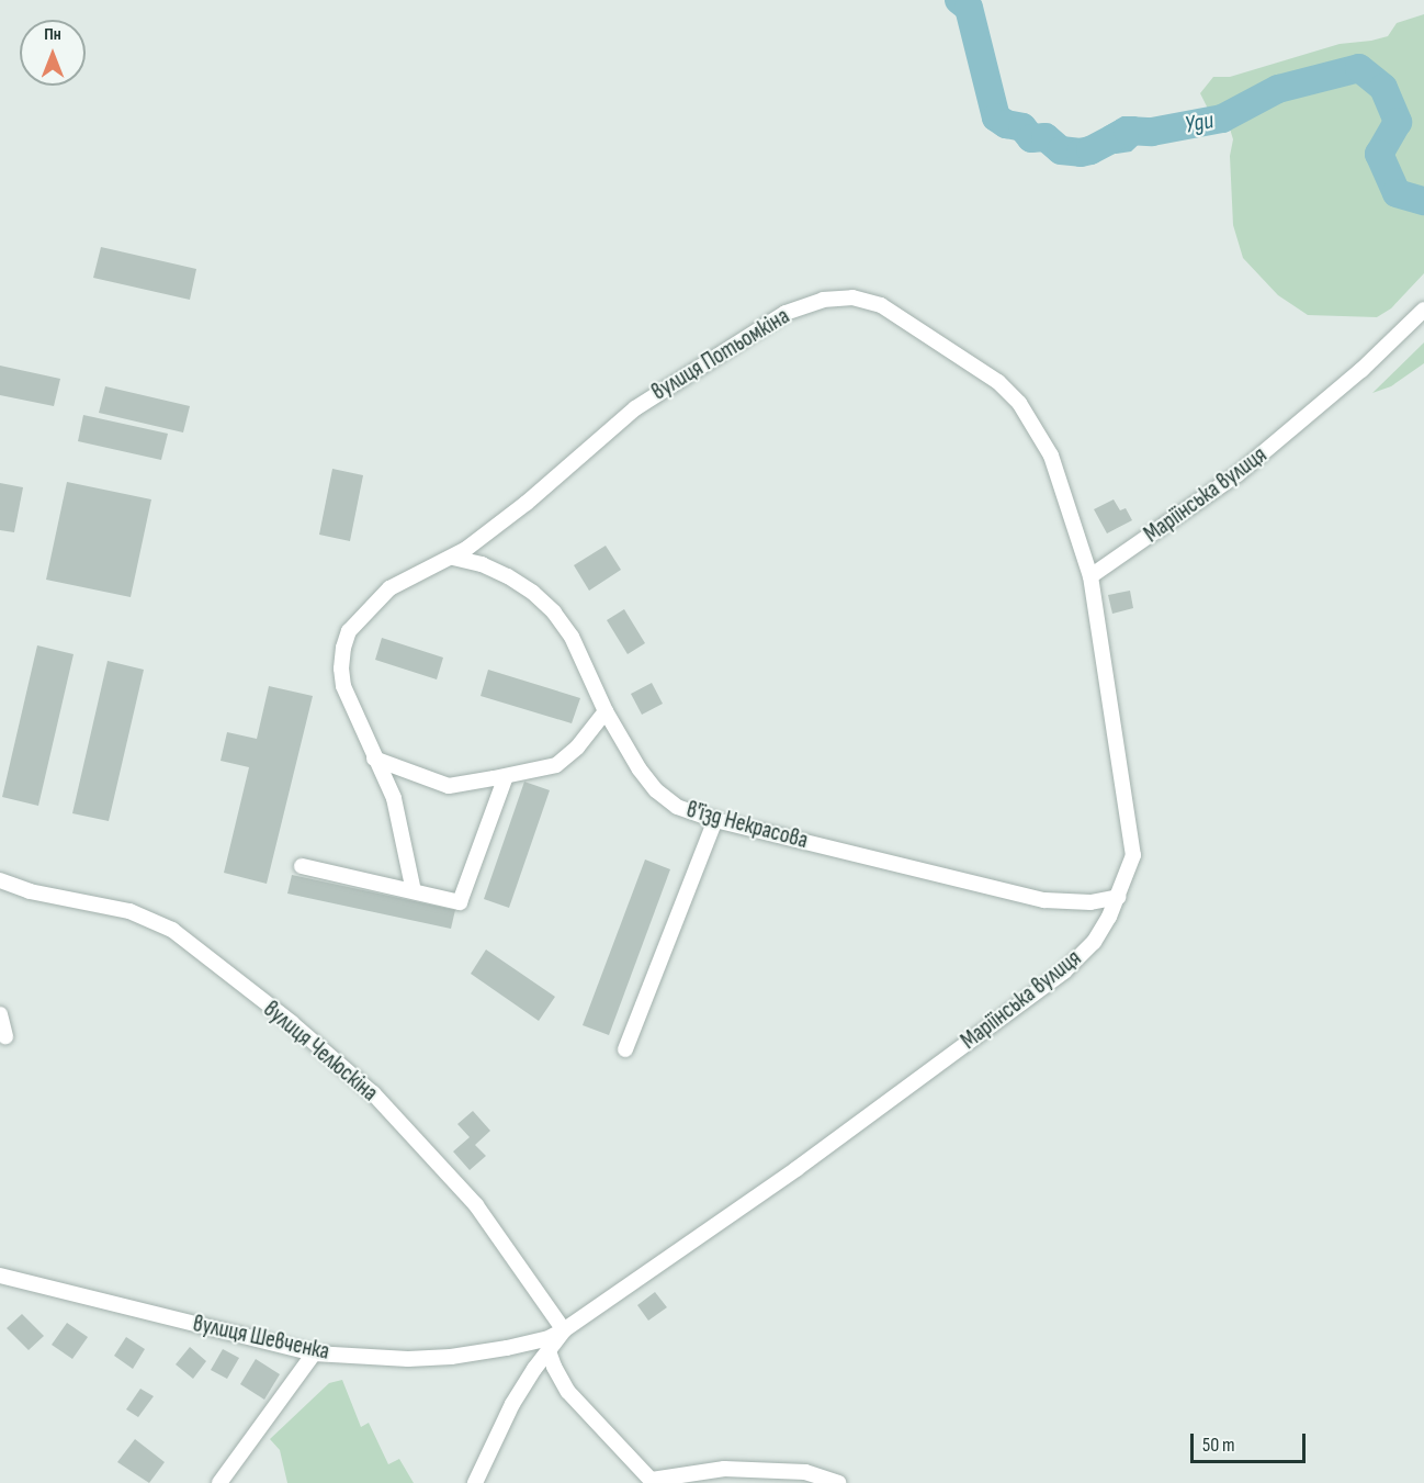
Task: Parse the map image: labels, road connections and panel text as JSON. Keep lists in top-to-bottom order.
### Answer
{
  "streets": {
    "street": [
      "вулиця Потьомкіна",
      "Маріїнська вулиця",
      "в'їзд Некрасова",
      "вулиця Челюскіна",
      "вулиця Шевченка"
    ]
  },
  "crossings": [
    ["вулиця Потьомкіна", "Маріїнська вулиця"],
    ["вулиця Потьомкіна", "в'їзд Некрасова"],
    ["Маріїнська вулиця", "в'їзд Некрасова"],
    ["Маріїнська вулиця", "вулиця Челюскіна"],
    ["Маріїнська вулиця", "вулиця Шевченка"],
    ["вулиця Челюскіна", "вулиця Шевченка"]
  ],
  "water": ["Уди"],
  "scale_bar": "50 m",
  "north": "top"
}
